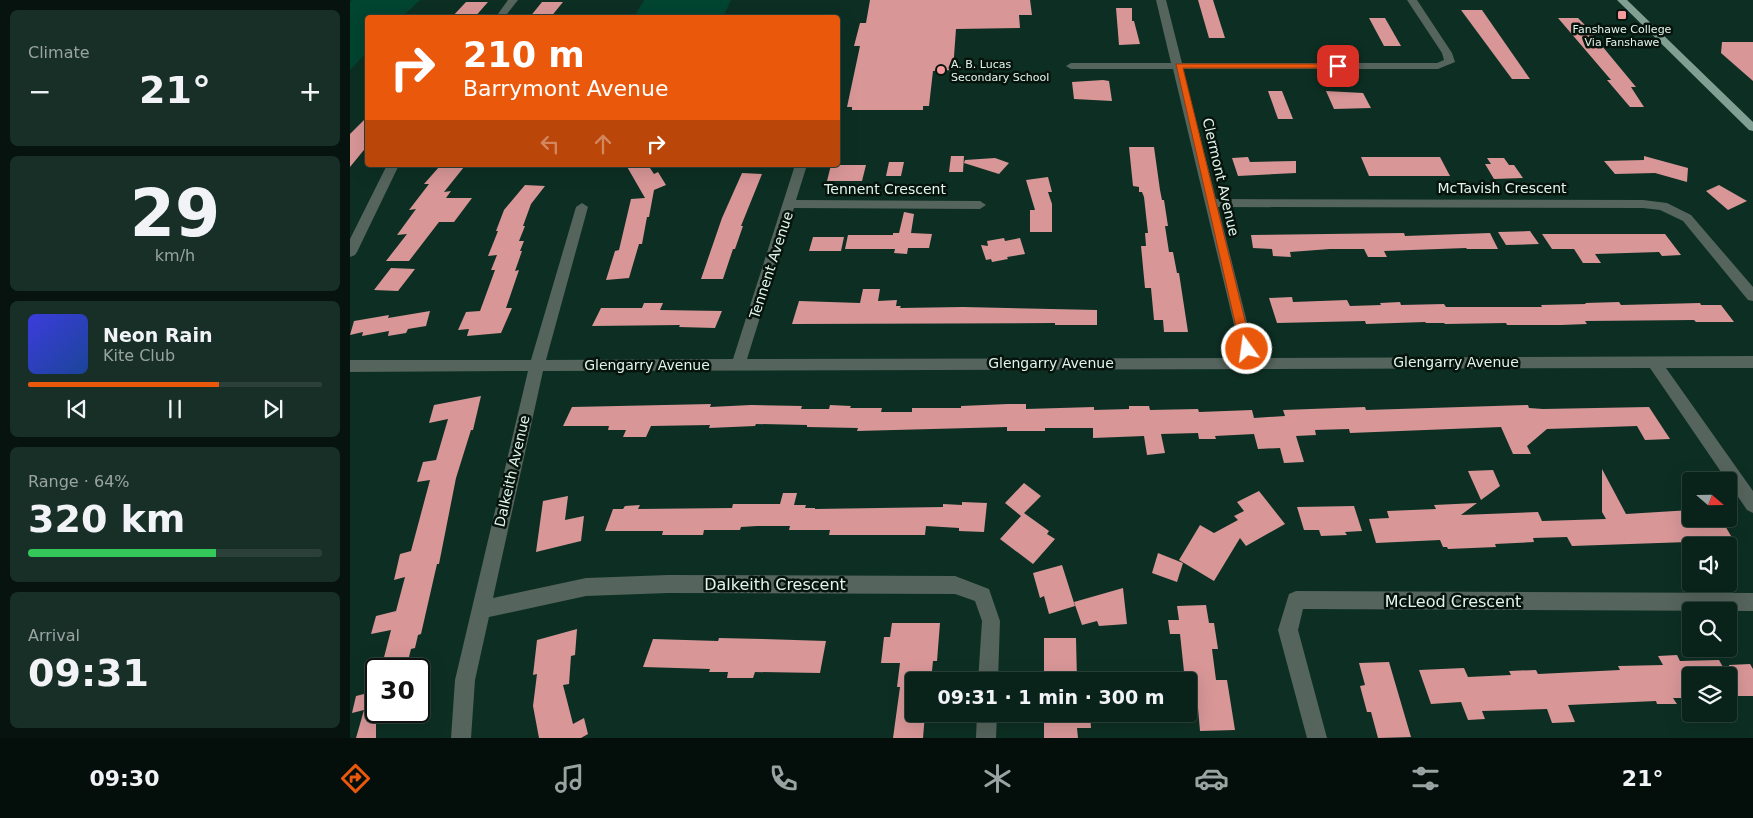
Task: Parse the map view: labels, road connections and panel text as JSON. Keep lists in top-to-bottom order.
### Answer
{
  "streets": {
    "street": [
      "Clermont Avenue",
      "McTavish Crescent",
      "Tennent Crescent",
      "Tennent Avenue",
      "Glengarry Avenue",
      "Dalkeith Avenue",
      "Dalkeith Crescent",
      "McLeod Crescent"
    ]
  },
  "crossings": [
    ["Clermont Avenue", "McTavish Crescent"],
    ["Clermont Avenue", "Glengarry Avenue"],
    ["Tennent Crescent", "Tennent Avenue"],
    ["Tennent Avenue", "Glengarry Avenue"],
    ["Glengarry Avenue", "Dalkeith Avenue"],
    ["Dalkeith Avenue", "Dalkeith Crescent"]
  ],
  "places": {
    "transit": ["Fanshawe College Via Fanshawe"],
    "other": ["A. B. Lucas Secondary School"]
  },
  "north": "right",
  "page": {
    "tile": [
      "Climate",
      ["29", "km/h"],
      ["Range · 64%", "320 km"],
      ["Arrival", "09:31"]
    ],
    "turn": ["210 m", "Barrymont Avenue"],
    "heat": ["−", "21°", "+"],
    "song": ["Neon Rain", "Kite Club"],
    "limit": "30",
    "trip": "09:31 · 1 min · 300 m",
    "tabs": ["09:30", "21°"]
  }
}
